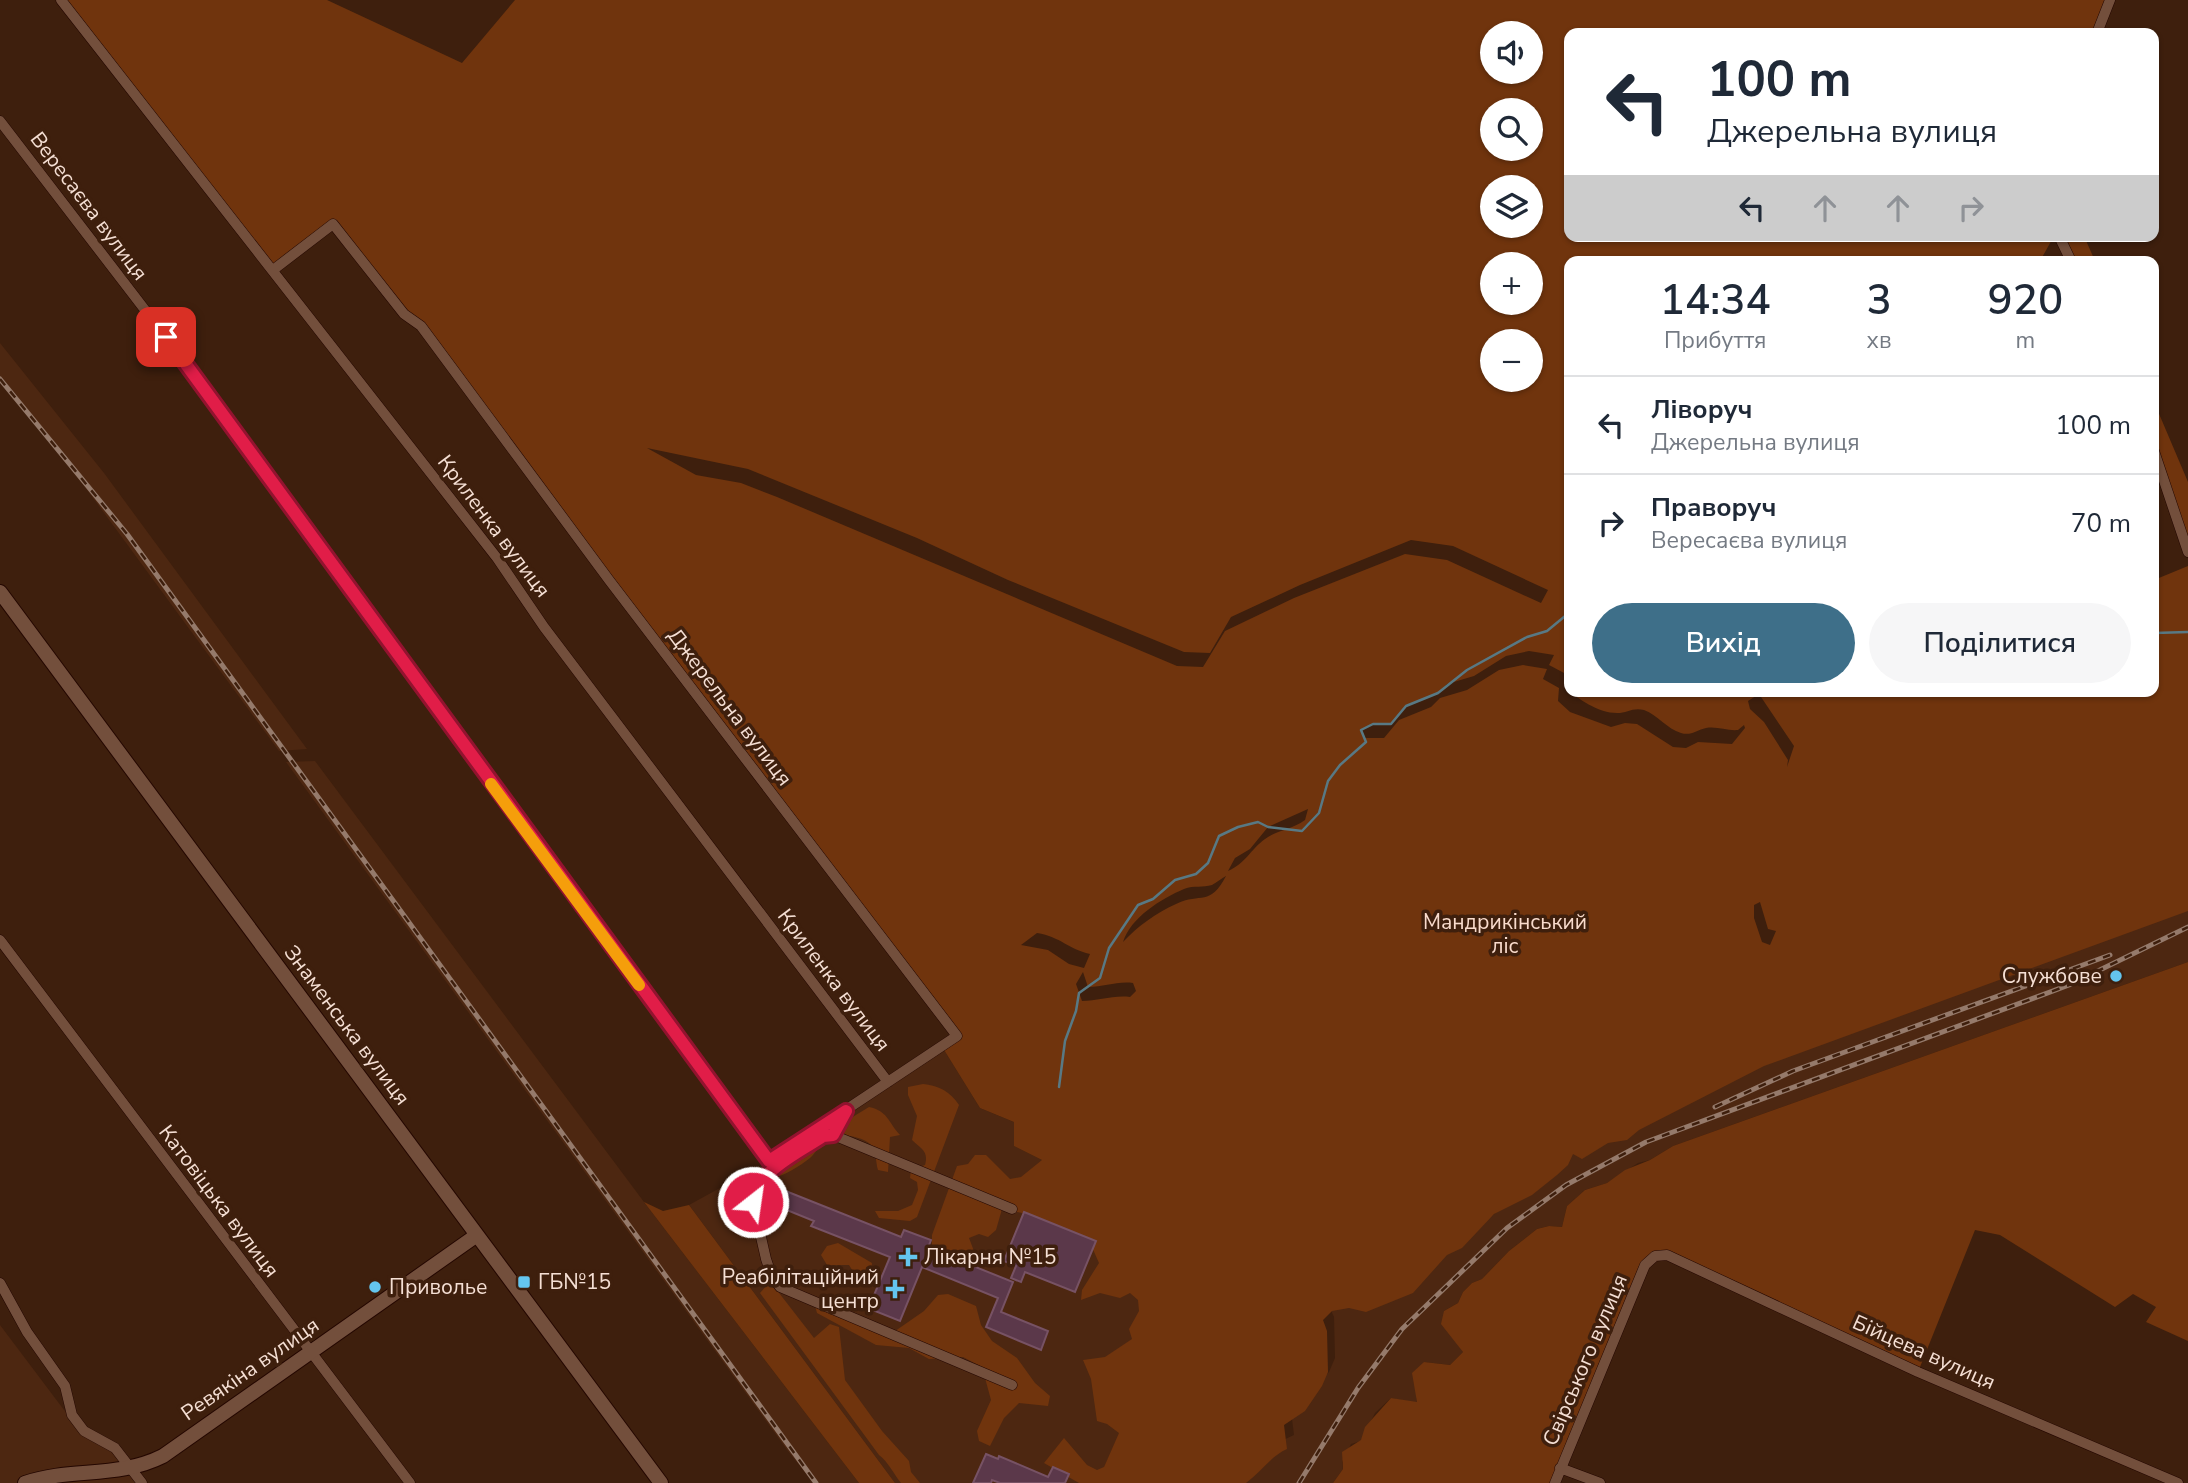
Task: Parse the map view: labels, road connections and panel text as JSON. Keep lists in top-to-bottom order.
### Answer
{
  "streets": {
    "main road": ["Знаменська вулиця", "Ревякіна вулиця"],
    "street": [
      "Вересаєва вулиця",
      "Криленка вулиця",
      "Джерельна вулиця",
      "Катовіцька вулиця",
      "Бійцева вулиця",
      "Свірського вулиця"
    ]
  },
  "crossings": [
    ["Вересаєва вулиця", "Джерельна вулиця"],
    ["Криленка вулиця", "Джерельна вулиця"],
    ["Знаменська вулиця", "Ревякіна вулиця"],
    ["Катовіцька вулиця", "Ревякіна вулиця"],
    ["Бійцева вулиця", "Свірського вулиця"]
  ],
  "parks": ["Мандрикінський ліс"],
  "places": {
    "other": ["Службове", "Приволье"],
    "health": ["Лікарня №15", "Реабілітаційний центр"],
    "transit": ["ГБ№15"]
  },
  "page": {
    "map_buttons": ["+", "−"],
    "turn": ["100 m", "Джерельна вулиця"],
    "eta": [
      "14:34",
      "Прибуття",
      "3",
      "хв",
      "920",
      "m"
    ],
    "list": [
      {
        "name": "Ліворуч",
        "note": "Джерельна вулиця",
        "value": "100 m"
      },
      {
        "name": "Праворуч",
        "note": "Вересаєва вулиця",
        "value": "70 m"
      }
    ],
    "buttons": ["Вихід", "Поділитися"]
  }
}
